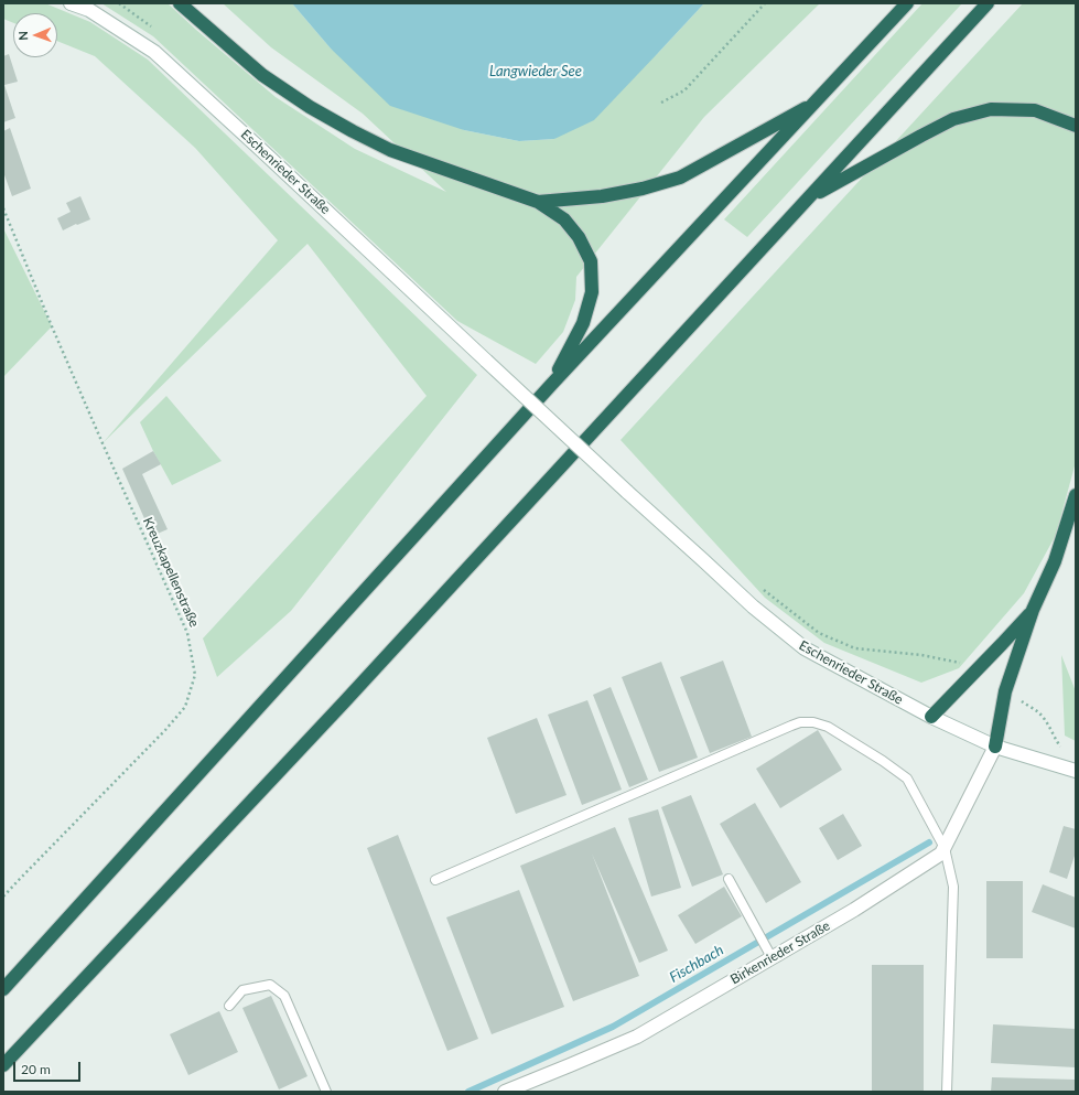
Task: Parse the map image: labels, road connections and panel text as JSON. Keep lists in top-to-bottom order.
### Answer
{
  "streets": {
    "street": ["Eschenrieder Straße", "Birkenrieder Straße"],
    "path": ["Kreuzkapellenstraße"]
  },
  "crossings": [
    ["Eschenrieder Straße", "Birkenrieder Straße"]
  ],
  "water": ["Langwieder See", "Fischbach"],
  "scale_bar": "20 m",
  "north": "left"
}
